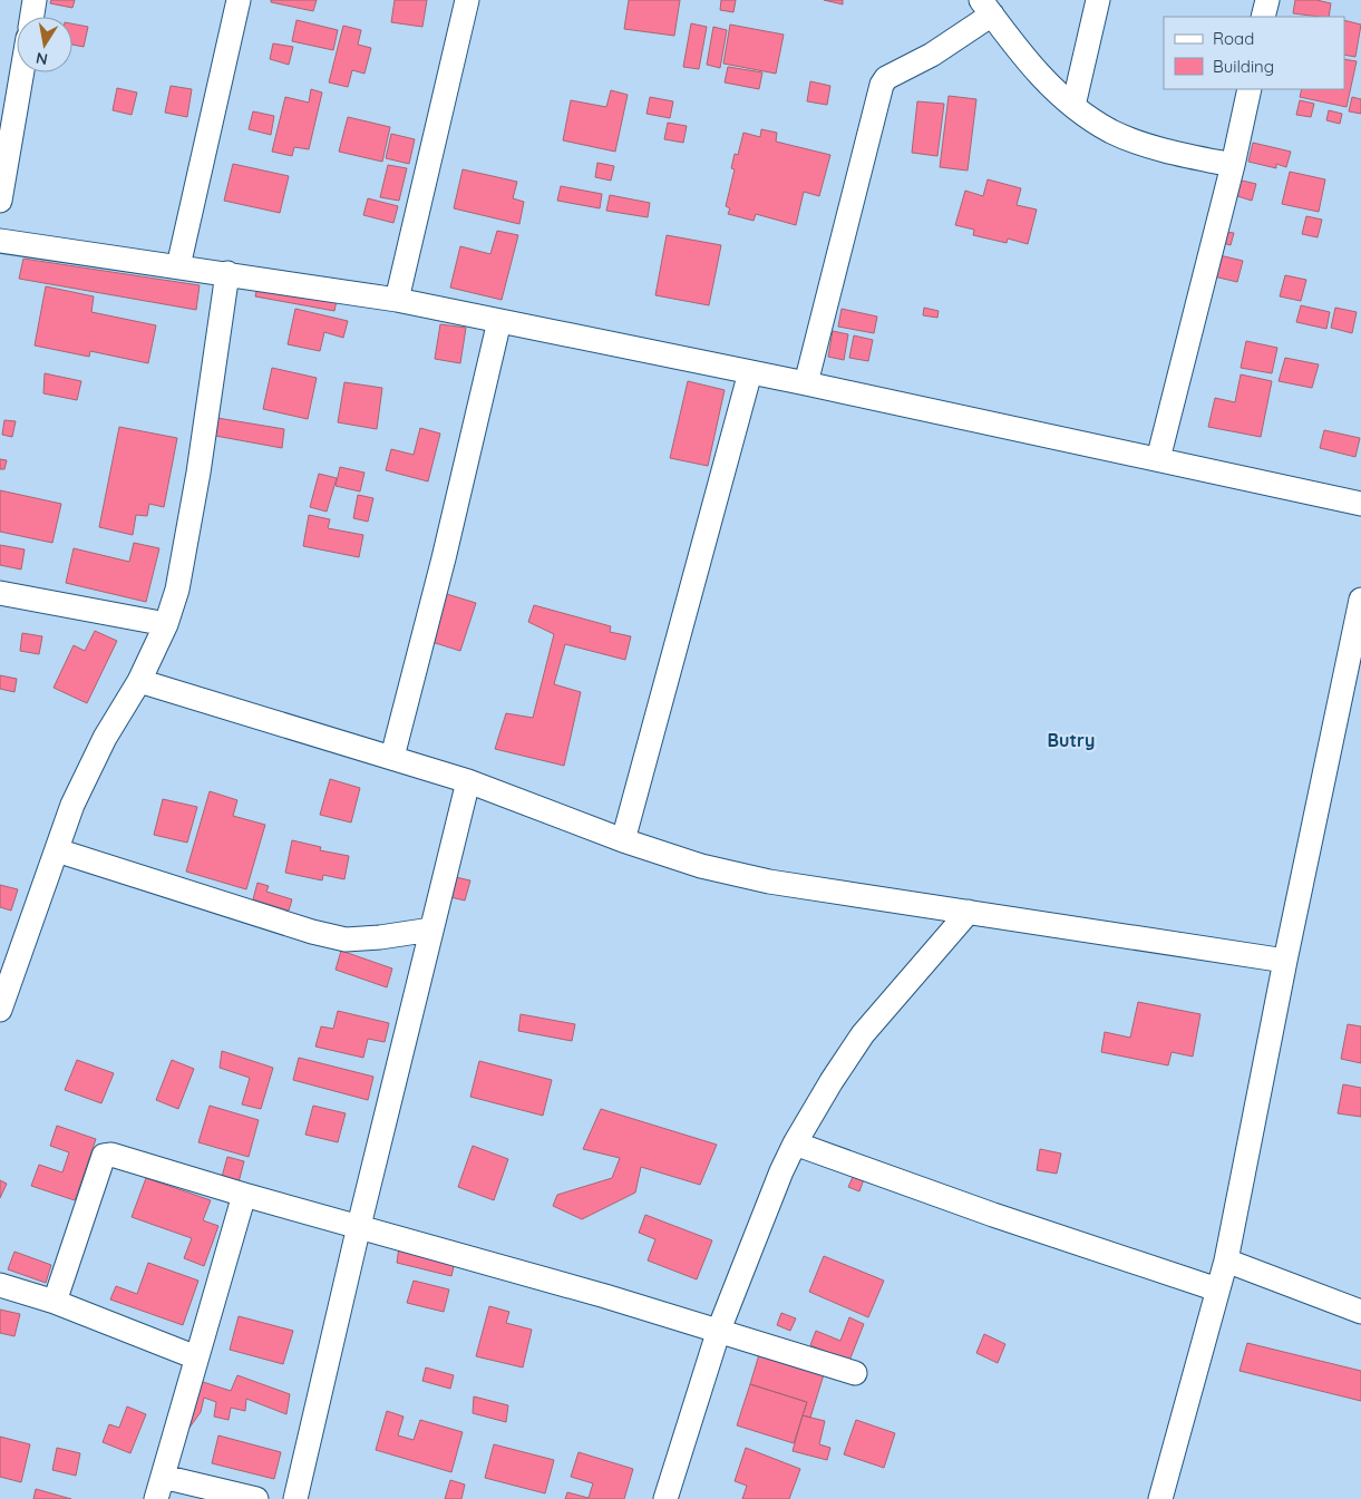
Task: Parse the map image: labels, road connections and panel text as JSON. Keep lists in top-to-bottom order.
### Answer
{
  "districts": ["Butry"],
  "legend": ["Road", "Building"],
  "north": "bottom"
}
